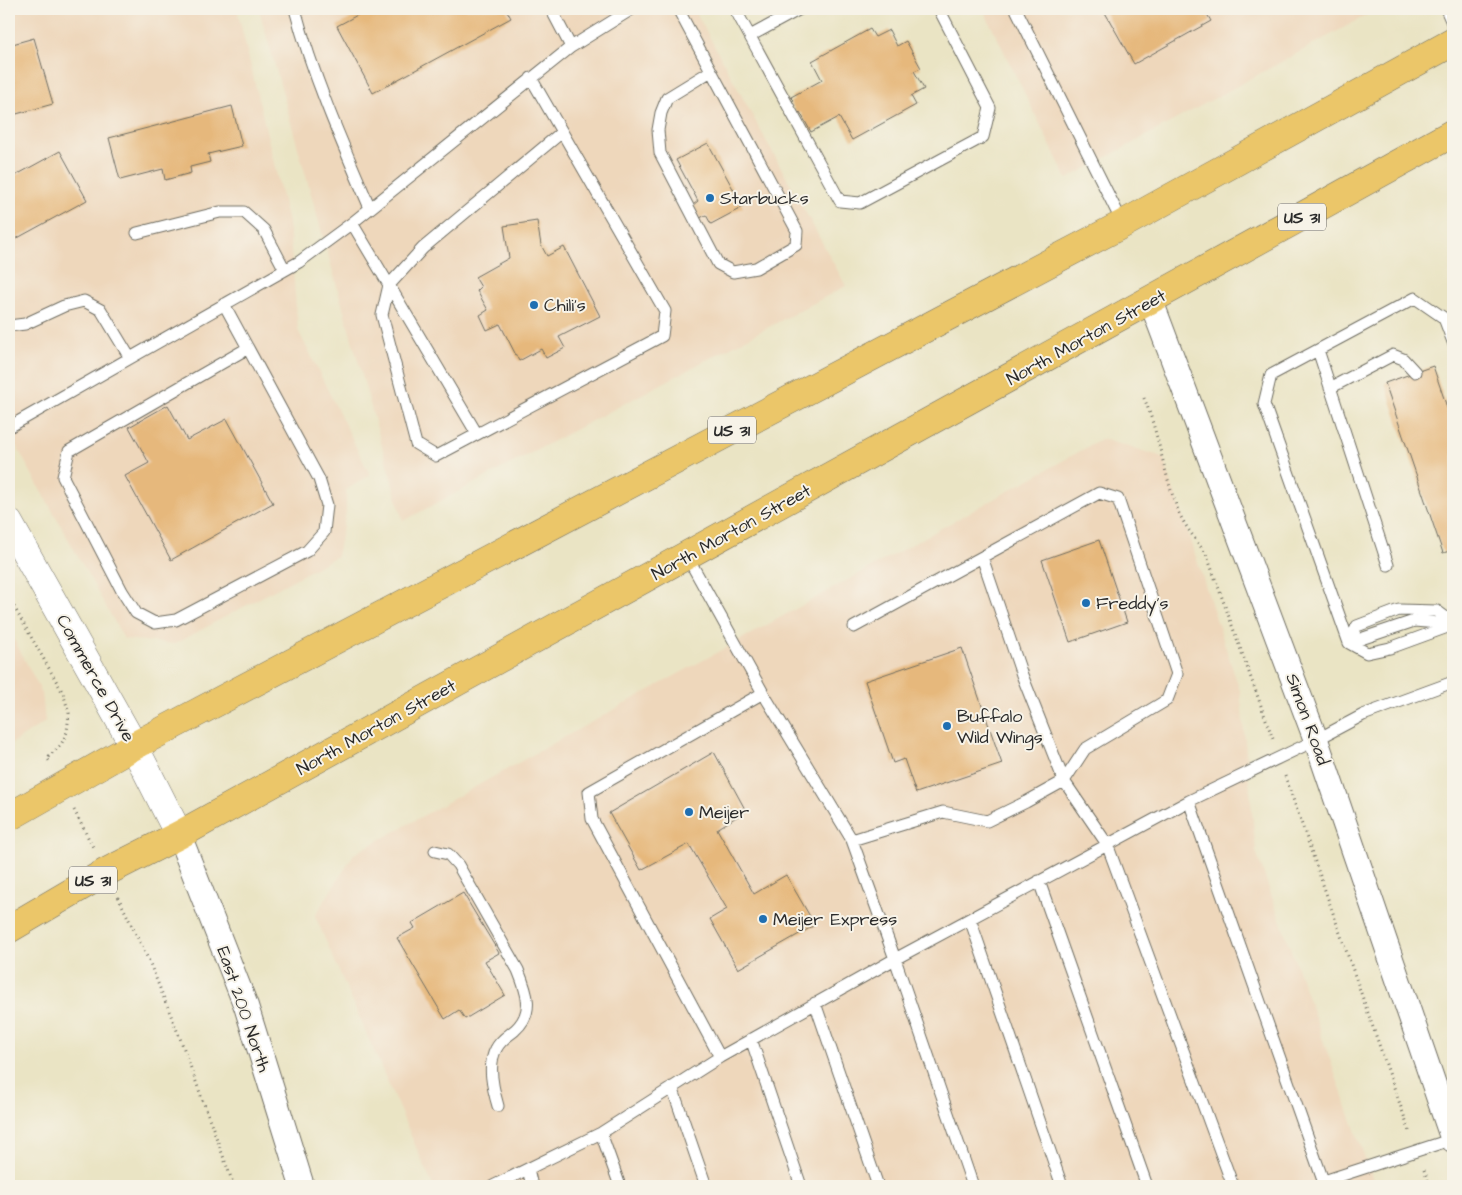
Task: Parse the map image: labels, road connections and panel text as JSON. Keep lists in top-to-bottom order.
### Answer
{
  "streets": {
    "main road": ["US 31", "North Morton Street"],
    "street": ["Commerce Drive", "Simon Road", "East 200 North"]
  },
  "crossings": [
    ["US 31", "Commerce Drive"],
    ["North Morton Street", "Commerce Drive"],
    ["North Morton Street", "Simon Road"],
    ["North Morton Street", "East 200 North"],
    ["Commerce Drive", "East 200 North"]
  ],
  "places": [
    "Starbucks",
    "Chili's",
    "Freddy's",
    "Buffalo Wild Wings",
    "Meijer",
    "Meijer Express"
  ]
}
